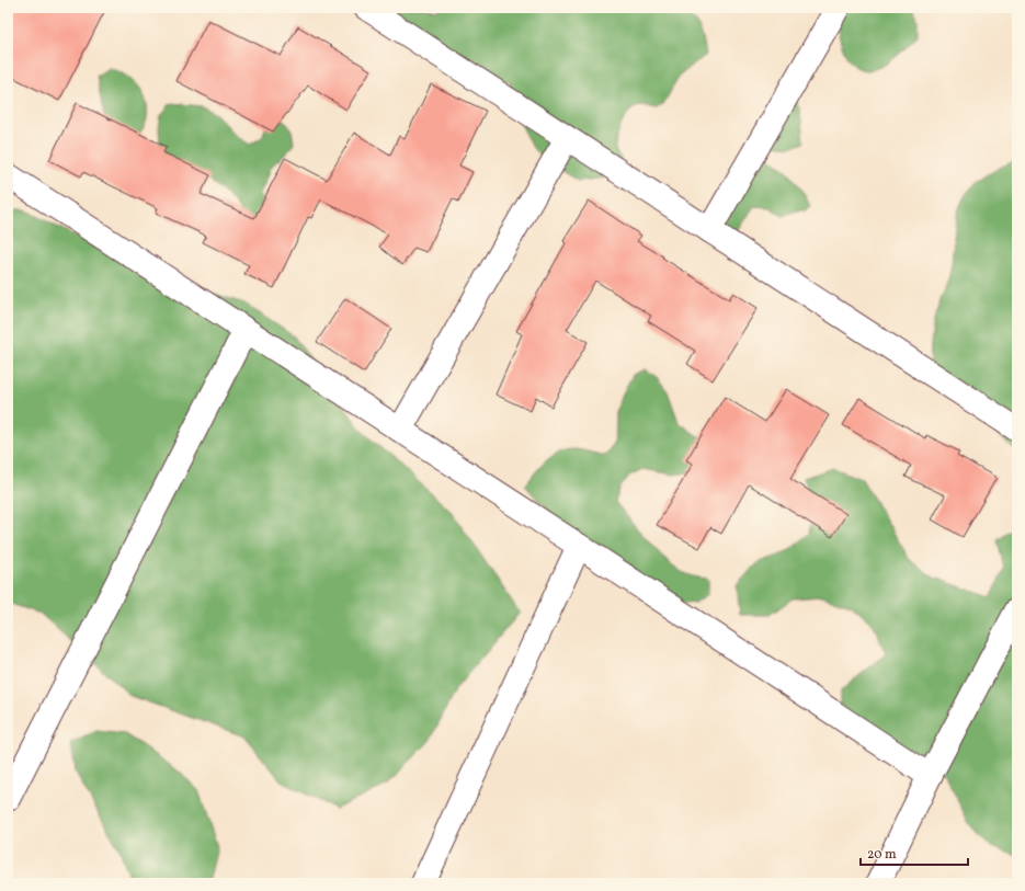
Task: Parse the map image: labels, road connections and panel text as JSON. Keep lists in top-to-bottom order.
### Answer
{
  "scale_bar": "20 m"
}
